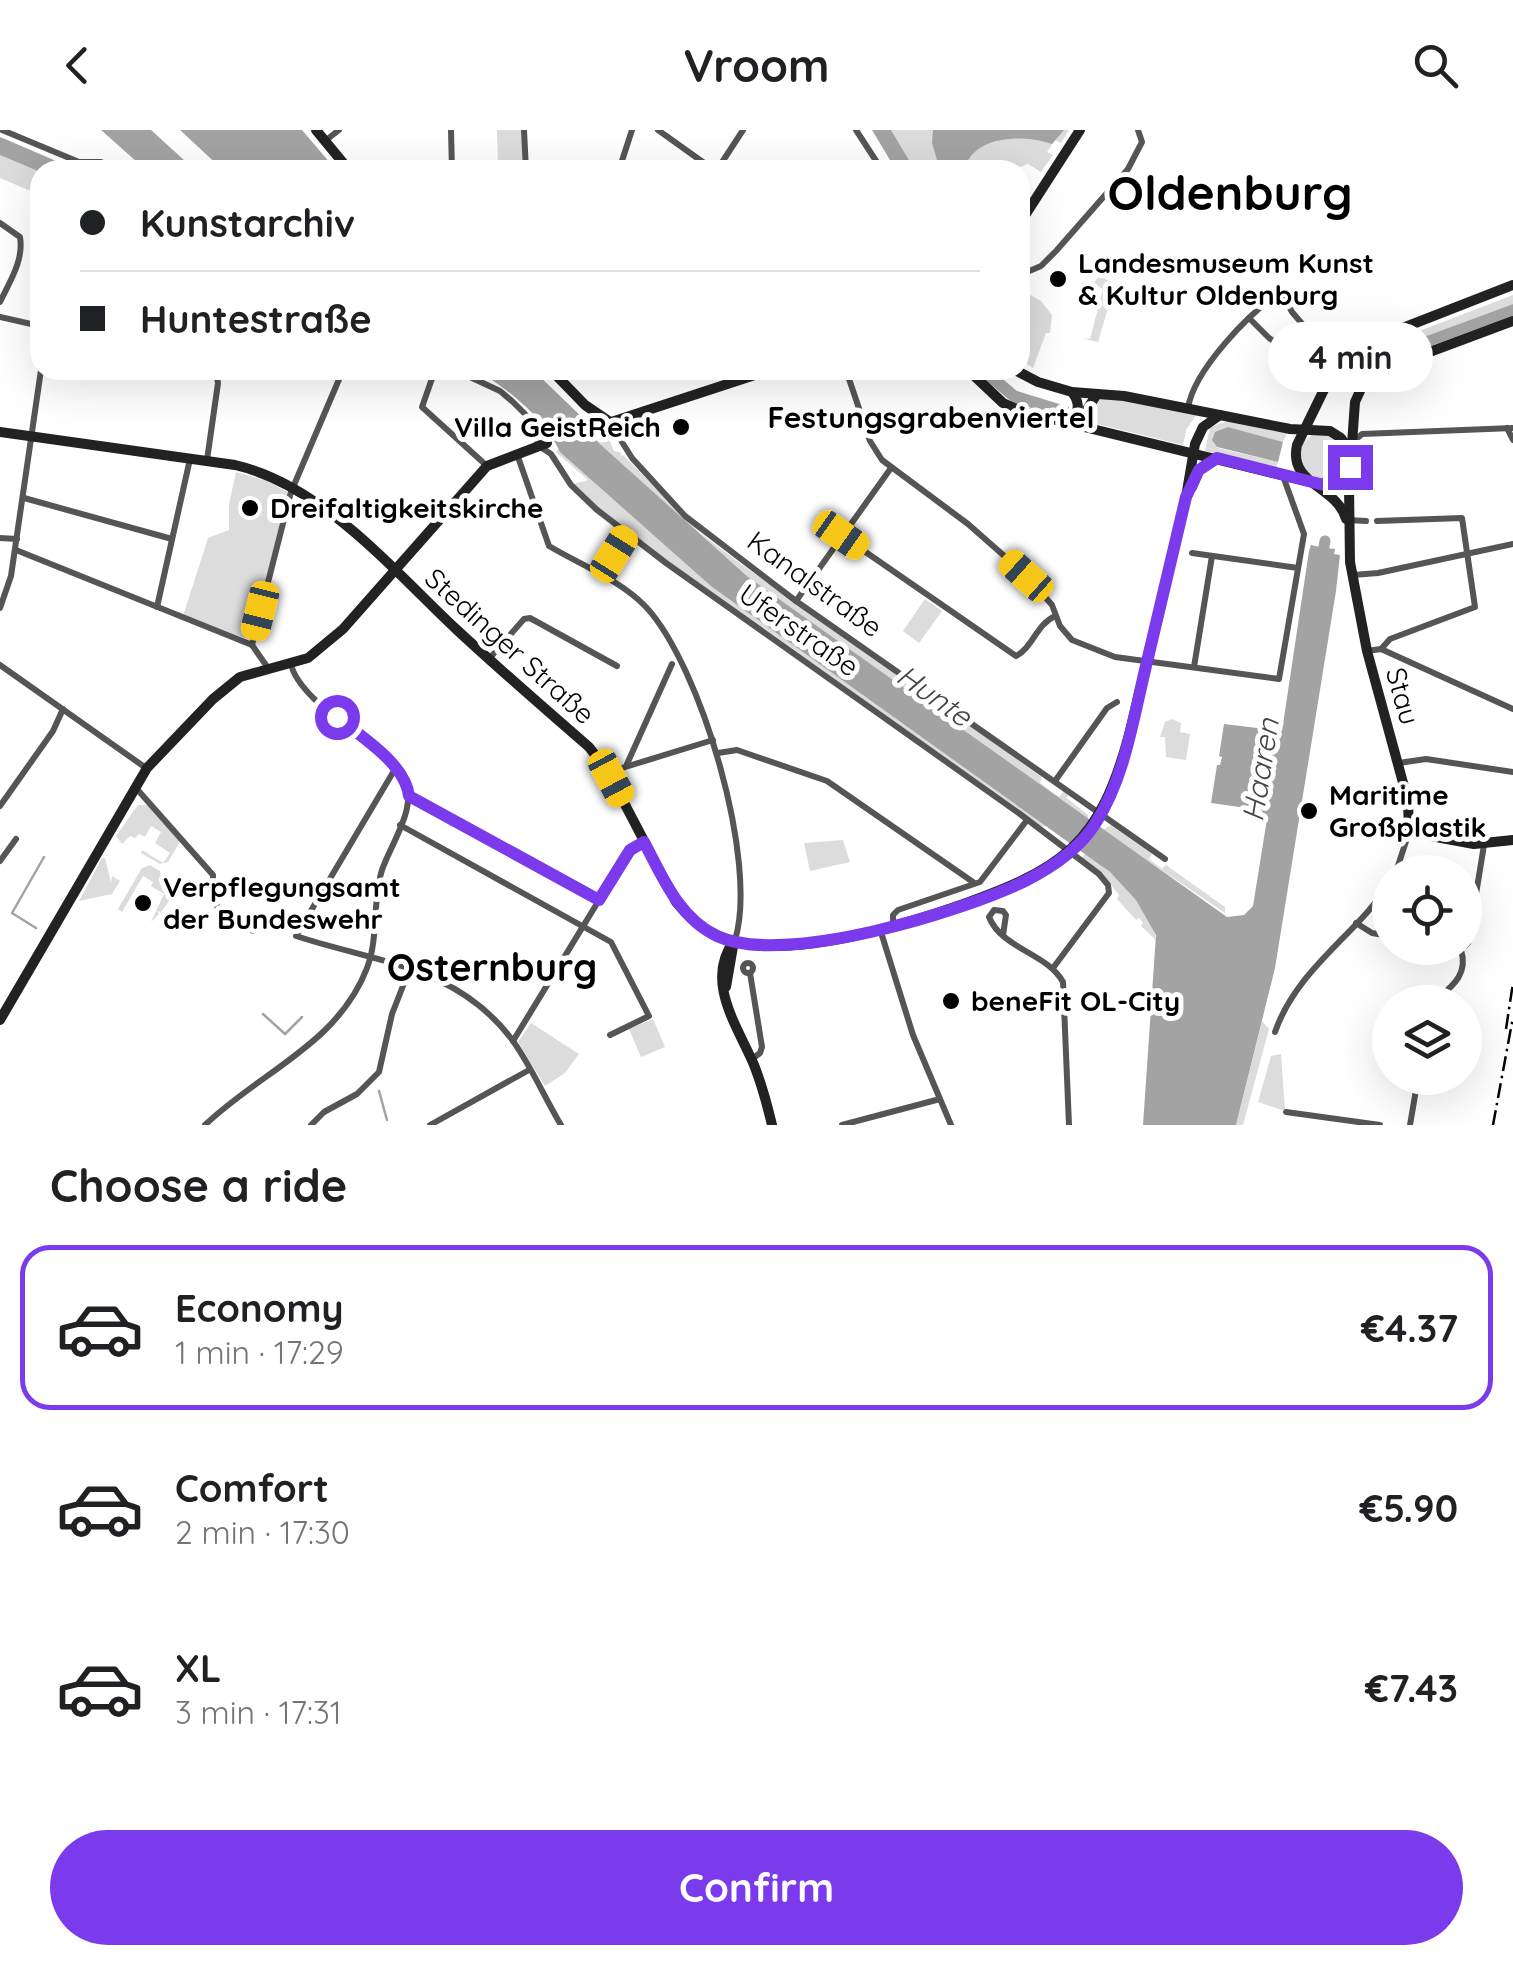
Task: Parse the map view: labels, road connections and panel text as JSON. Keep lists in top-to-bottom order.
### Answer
{
  "streets": {
    "street": [
      "Kanalstraße",
      "Uferstraße",
      "Stedinger Straße",
      "Stau"
    ]
  },
  "districts": ["Oldenburg", "Festungsgrabenviertel", "Osternburg"],
  "water": ["Hunte", "Haaren"],
  "places": [
    "Landesmuseum Kunst & Kultur Oldenburg",
    "Villa GeistReich",
    "Dreifaltigkeitskirche",
    "Maritime Großplastik",
    "Verpflegungsamt der Bundeswehr",
    "beneFit OL-City"
  ],
  "page": {
    "header": "Vroom",
    "banner": ["Kunstarchiv", "Huntestraße"],
    "bubble": "4 min",
    "heading": "Choose a ride",
    "list": [
      {
        "name": "Economy",
        "note": "1 min · 17:29",
        "value": "€4.37"
      },
      {
        "name": "Comfort",
        "note": "2 min · 17:30",
        "value": "€5.90"
      },
      {
        "name": "XL",
        "note": "3 min · 17:31",
        "value": "€7.43"
      }
    ],
    "buttons": "Confirm"
  }
}
